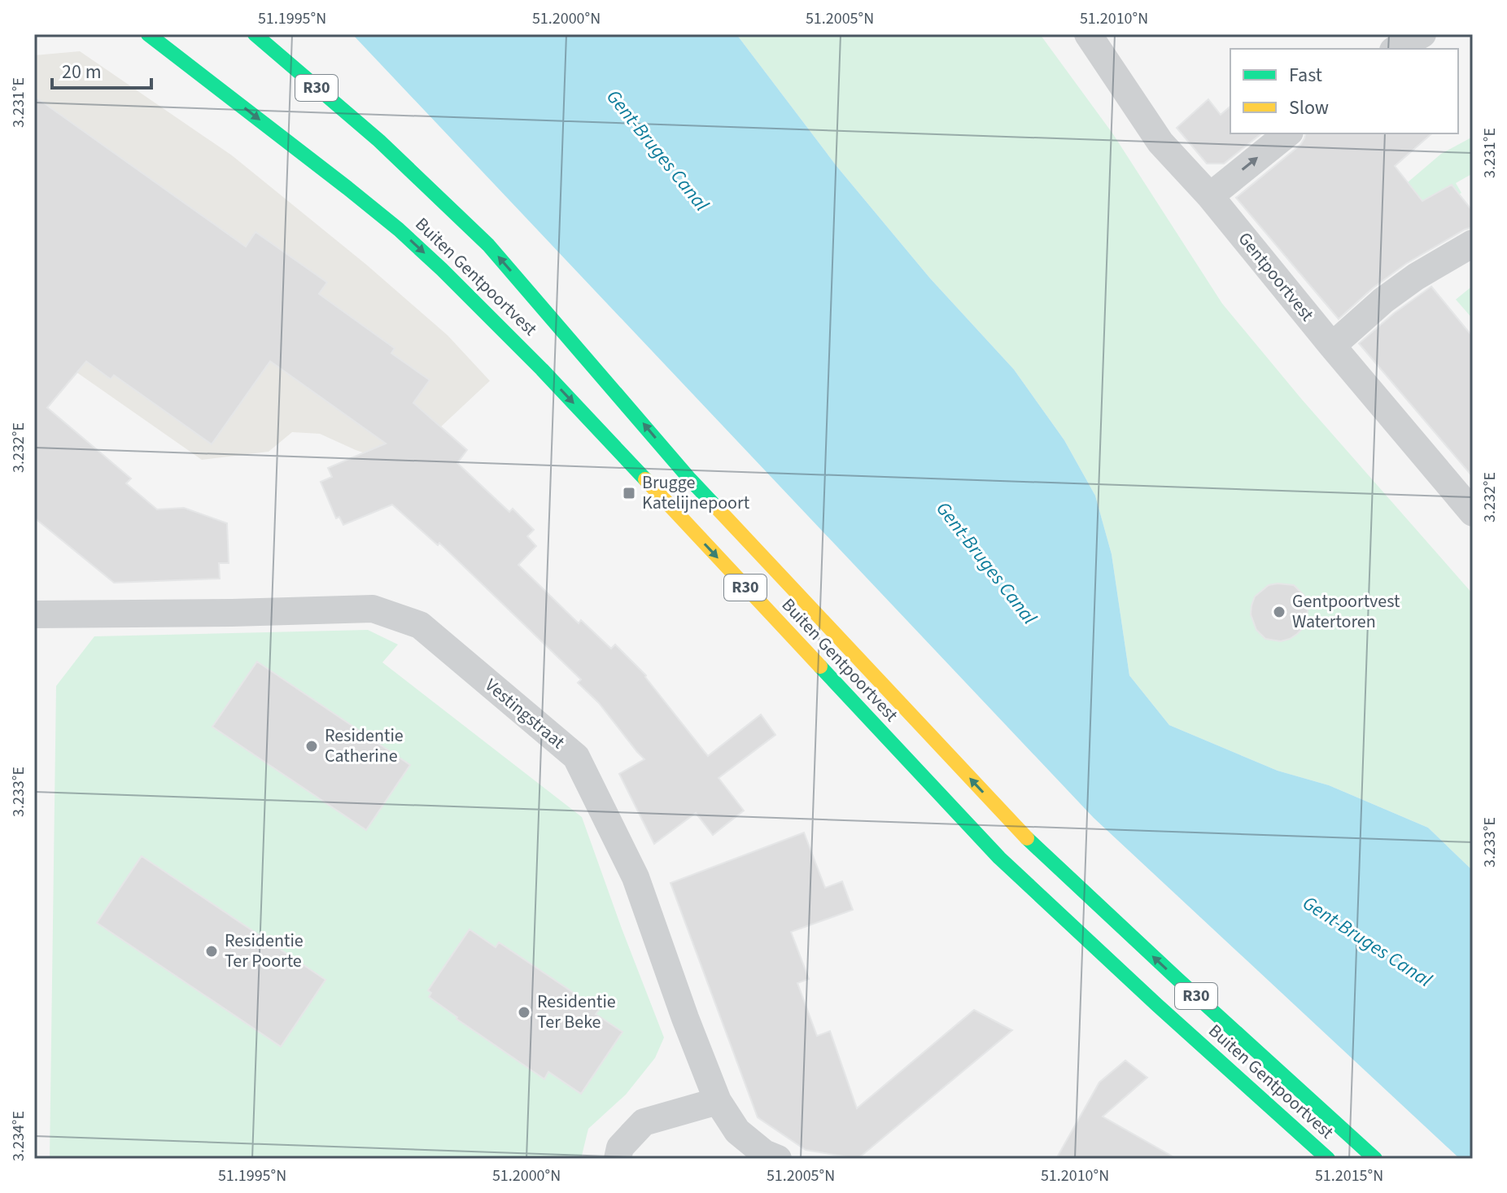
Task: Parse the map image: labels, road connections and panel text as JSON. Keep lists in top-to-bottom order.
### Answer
{
  "streets": {
    "main road": ["R30", "Buiten Gentpoortvest"],
    "street": ["Gentpoortvest", "Vestingstraat"]
  },
  "water": ["Gent-Bruges Canal"],
  "places": {
    "transit": ["Brugge Katelijnepoort"],
    "other": [
      "Gentpoortvest Watertoren",
      "Residentie Catherine",
      "Residentie Ter Poorte",
      "Residentie Ter Beke"
    ]
  },
  "legend": ["Fast", "Slow"],
  "scale_bar": "20 m",
  "coordinates": [
    "51.1995°N",
    "51.2000°N",
    "51.2005°N",
    "51.2010°N",
    "3.231°E",
    "3.232°E",
    "3.233°E",
    "3.234°E",
    "51.2015°N"
  ]
}
